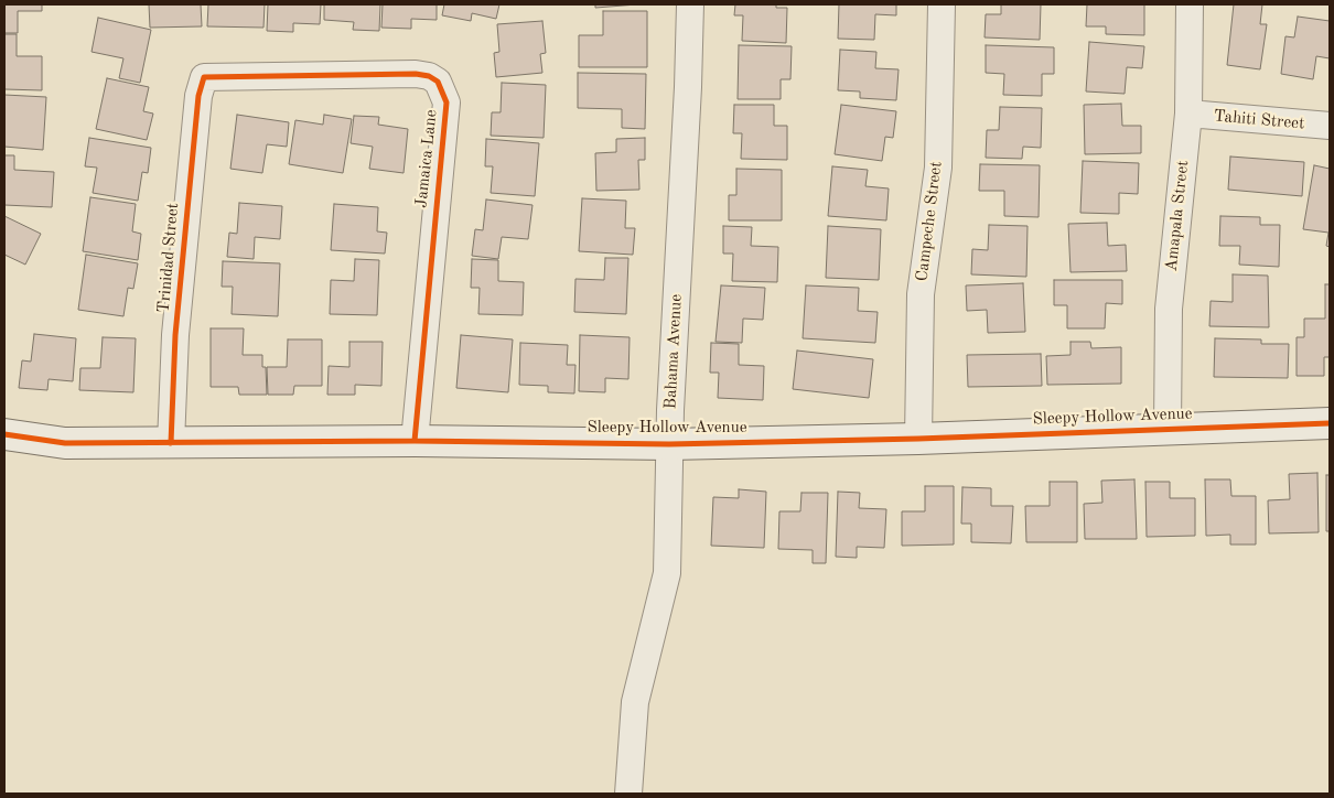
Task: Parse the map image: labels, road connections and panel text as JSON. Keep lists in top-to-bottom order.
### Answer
{
  "streets": {
    "street": [
      "Tahiti Street",
      "Jamaica Lane",
      "Amapala Street",
      "Campeche Street",
      "Trinidad Street",
      "Bahama Avenue",
      "Sleepy Hollow Avenue"
    ]
  },
  "crossings": [
    ["Tahiti Street", "Amapala Street"],
    ["Jamaica Lane", "Trinidad Street"],
    ["Jamaica Lane", "Sleepy Hollow Avenue"],
    ["Amapala Street", "Sleepy Hollow Avenue"],
    ["Campeche Street", "Sleepy Hollow Avenue"],
    ["Trinidad Street", "Sleepy Hollow Avenue"],
    ["Bahama Avenue", "Sleepy Hollow Avenue"]
  ]
}
